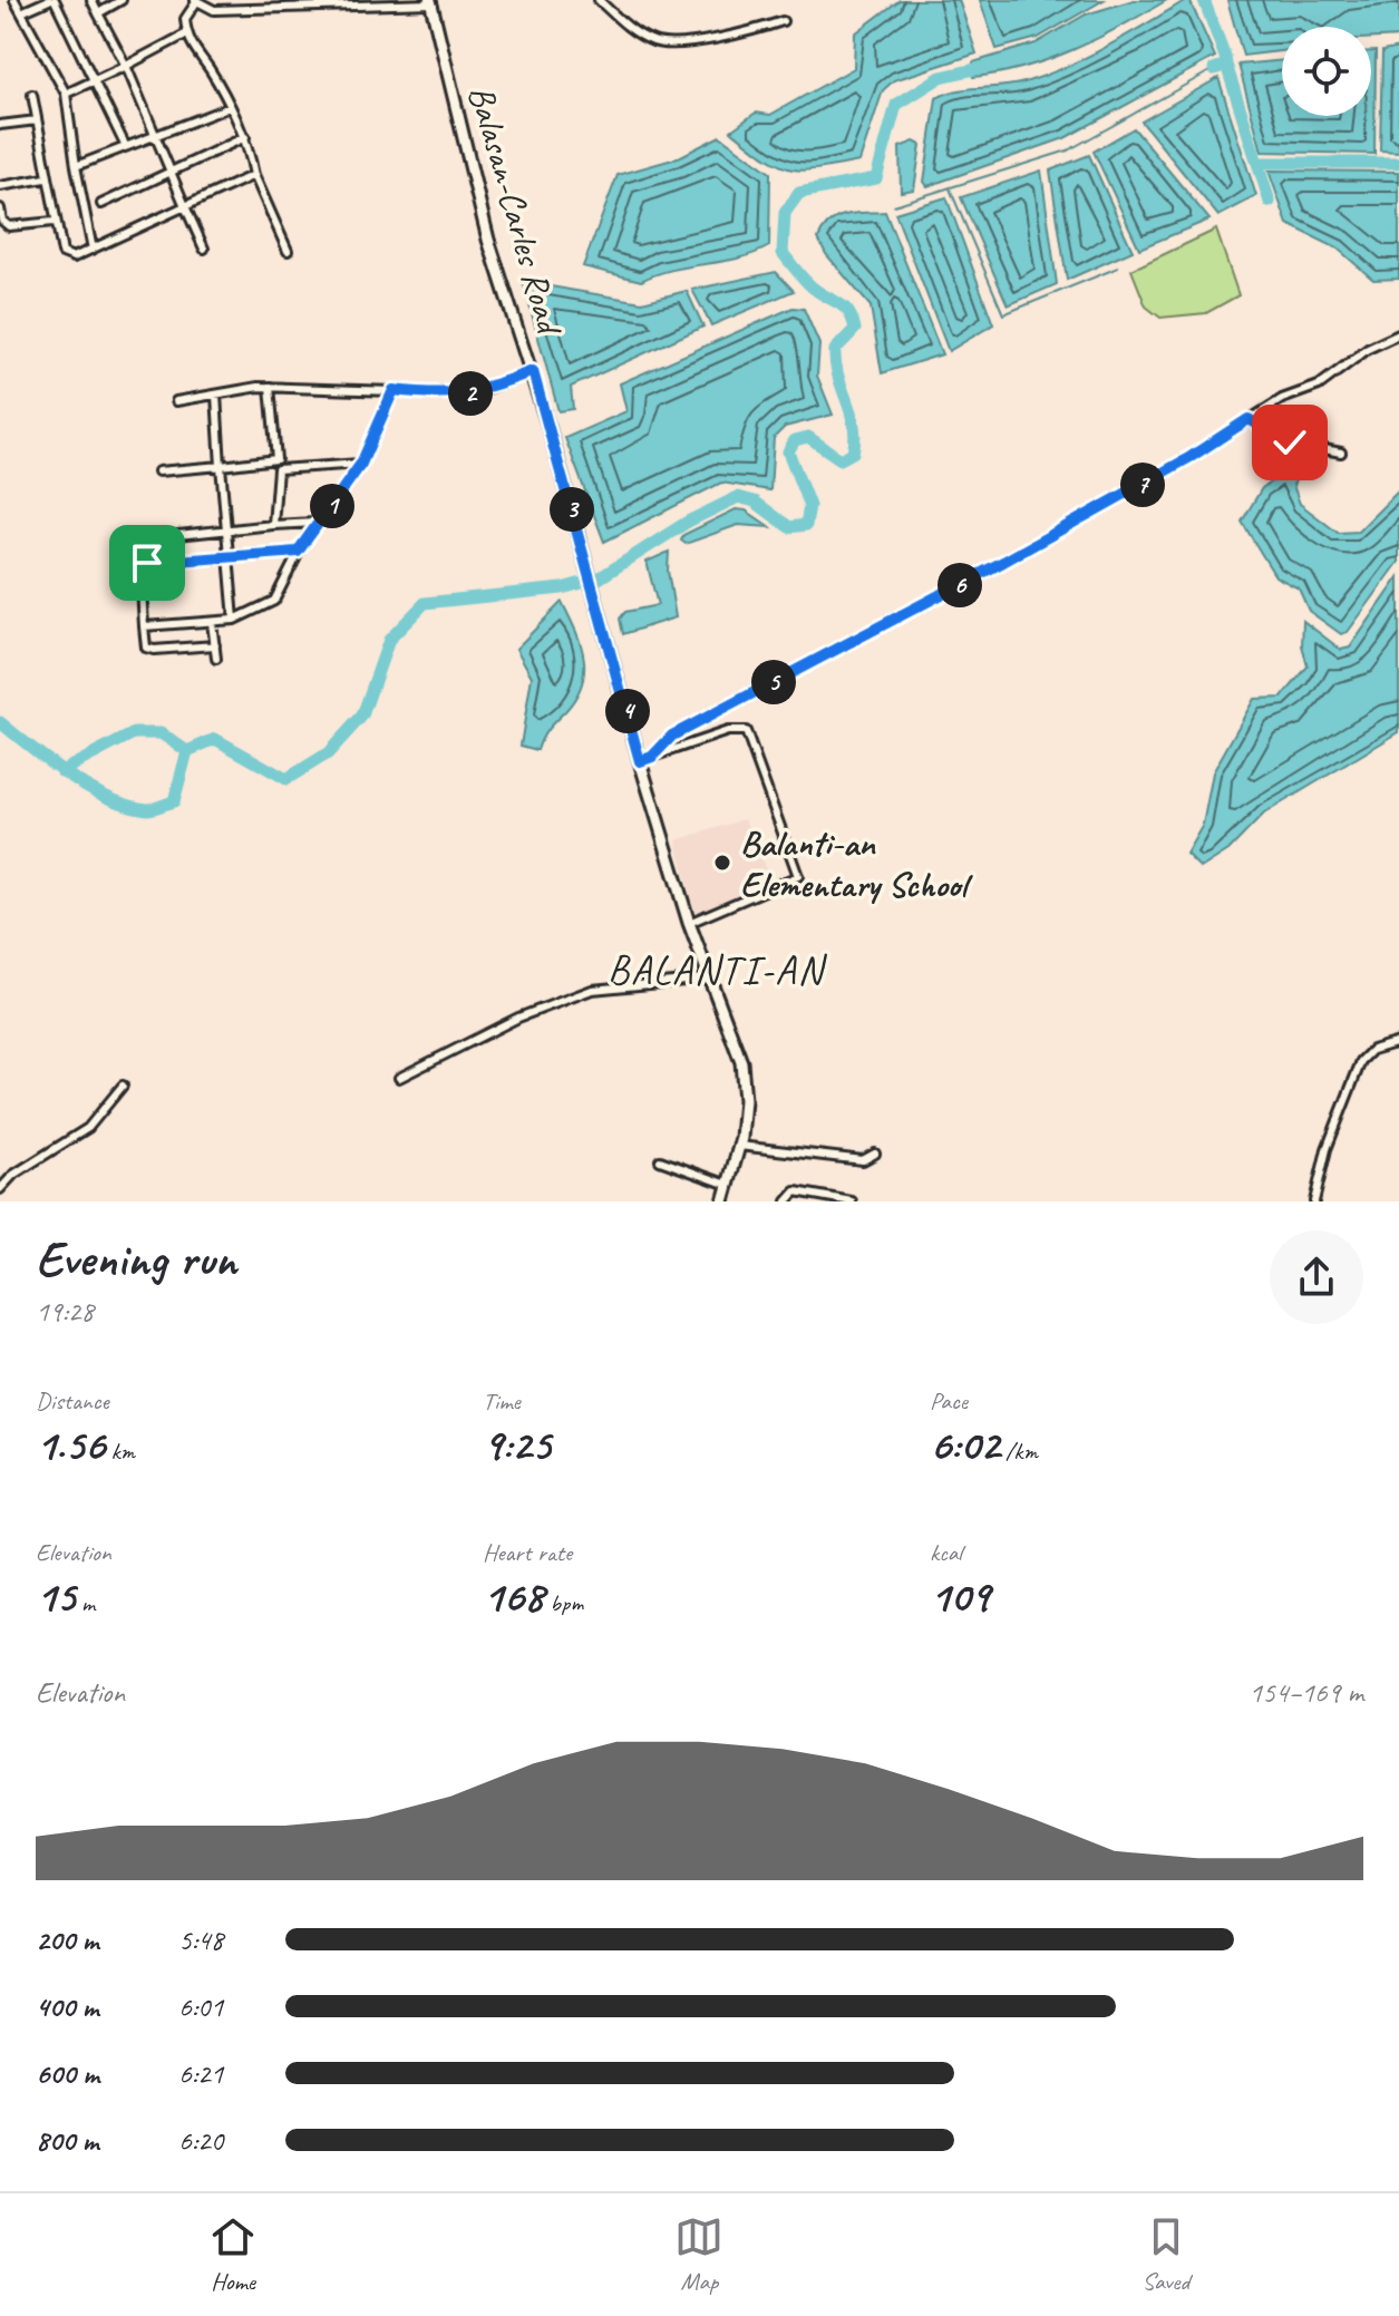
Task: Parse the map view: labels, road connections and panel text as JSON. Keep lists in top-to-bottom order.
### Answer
{
  "streets": {
    "main road": ["Balasan-Carles Road"]
  },
  "districts": ["BALANTI-AN"],
  "places": ["Balanti-an Elementary School"],
  "page": {
    "pins": [
      "2",
      "7",
      "1",
      "3",
      "6",
      "5",
      "4"
    ],
    "heading": ["Evening run", "19:28"],
    "stats": [
      ["Distance", "1.56 km"],
      ["Time", "9:25"],
      ["Pace", "6:02 /km"],
      ["Elevation", "15 m"],
      ["Heart rate", "168 bpm"],
      ["kcal", "109"]
    ],
    "chart": ["Elevation", "154–169 m"],
    "list": [
      {
        "name": "200 m",
        "note": "5:48"
      },
      {
        "name": "400 m",
        "note": "6:01"
      },
      {
        "name": "600 m",
        "note": "6:21"
      },
      {
        "name": "800 m",
        "note": "6:20"
      }
    ],
    "tabs": ["Home", "Map", "Saved"]
  }
}
